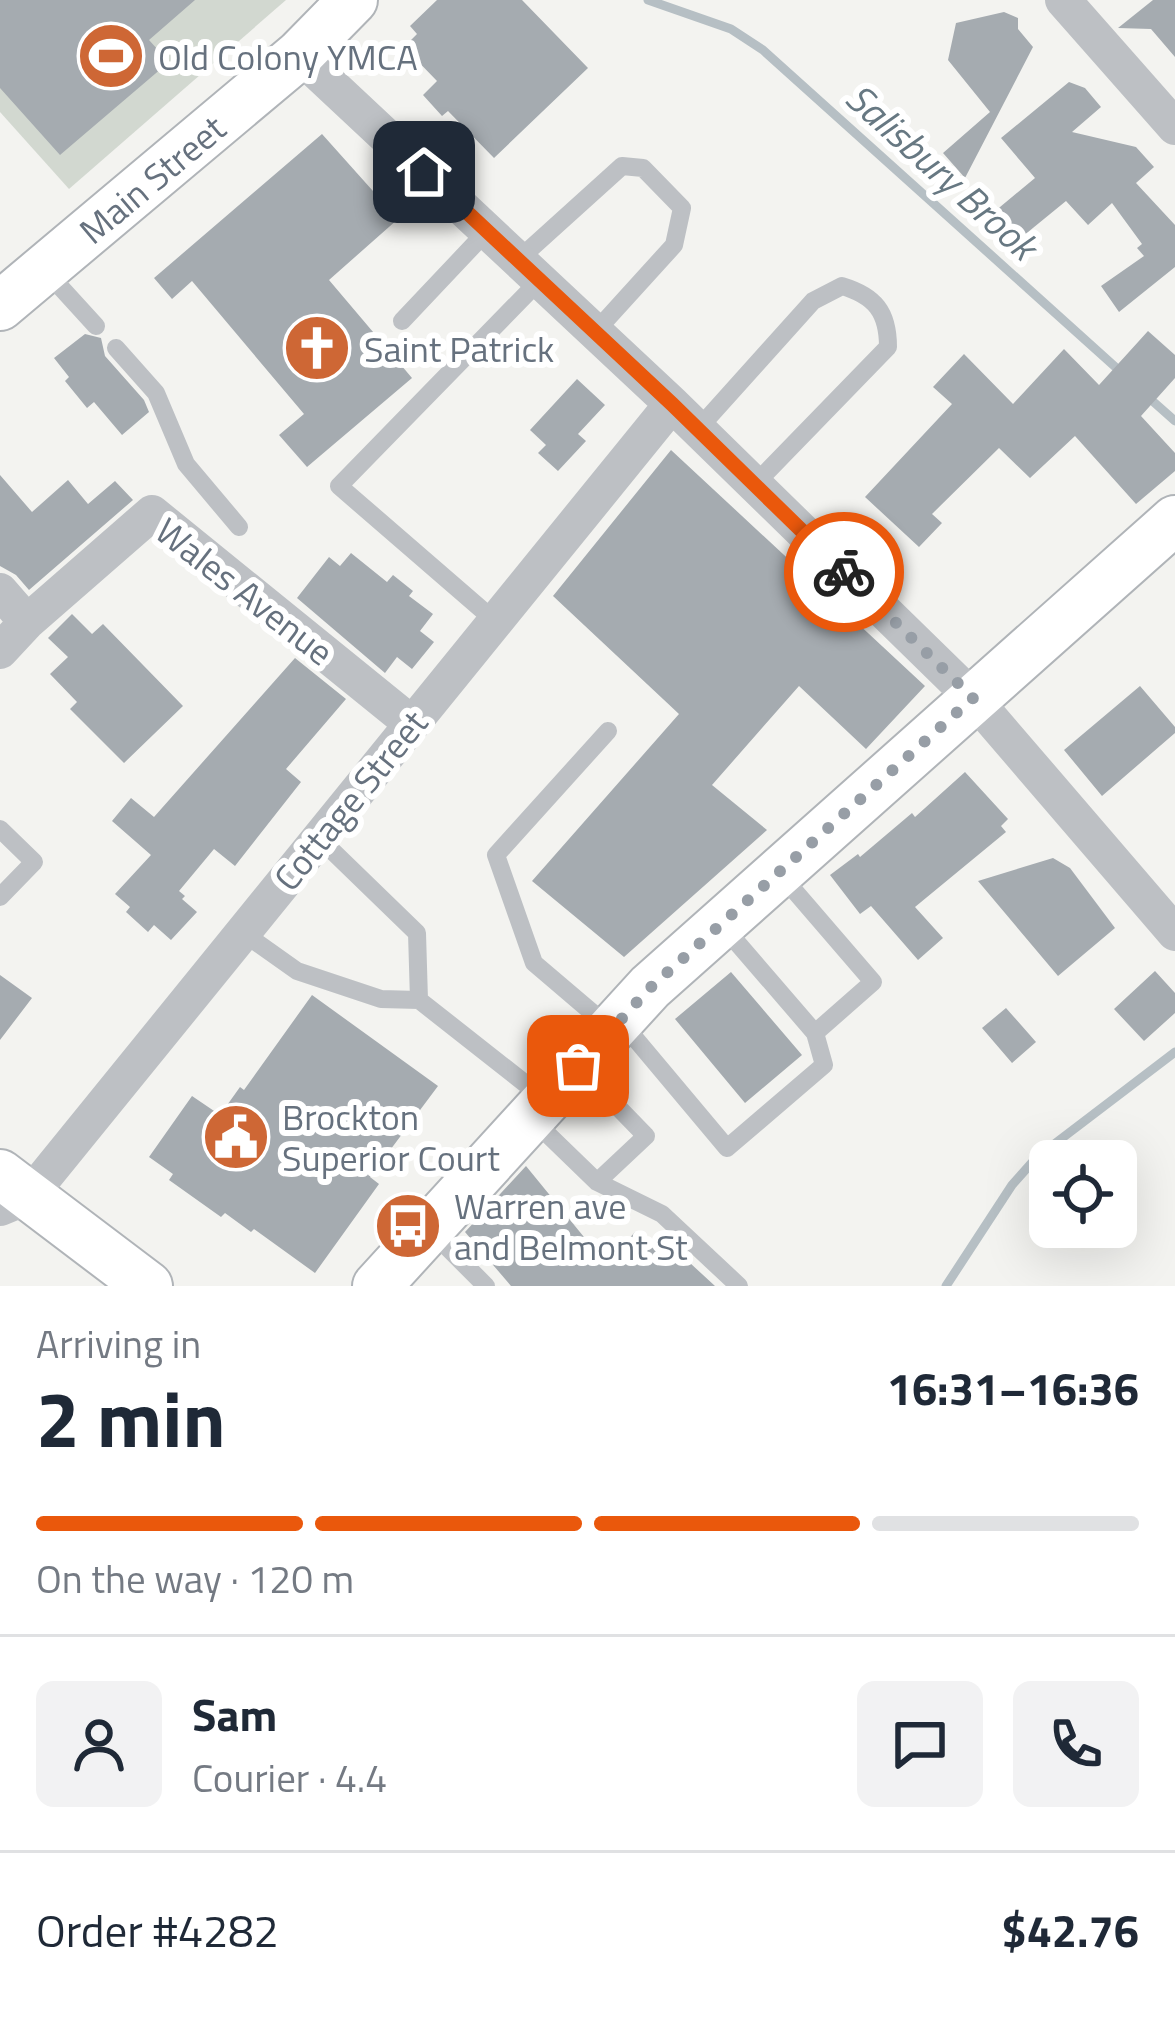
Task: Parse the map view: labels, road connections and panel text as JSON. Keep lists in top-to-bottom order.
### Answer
{
  "streets": {
    "main road": ["Main Street"],
    "street": ["Wales Avenue", "Cottage Street"]
  },
  "crossings": [
    ["Wales Avenue", "Cottage Street"]
  ],
  "water": ["Salisbury Brook"],
  "places": {
    "sports": ["Old Colony YMCA"],
    "church": ["Saint Patrick"],
    "public building": ["Brockton Superior Court"],
    "bus stop": ["Warren ave and Belmont St"]
  },
  "page": {
    "heading": ["2 min", "Arriving in", "16:31–16:36"],
    "panel": [
      "Sam",
      "Courier · 4.4",
      "Order #4282",
      "$42.76"
    ],
    "bar": "On the way · 120 m"
  }
}
